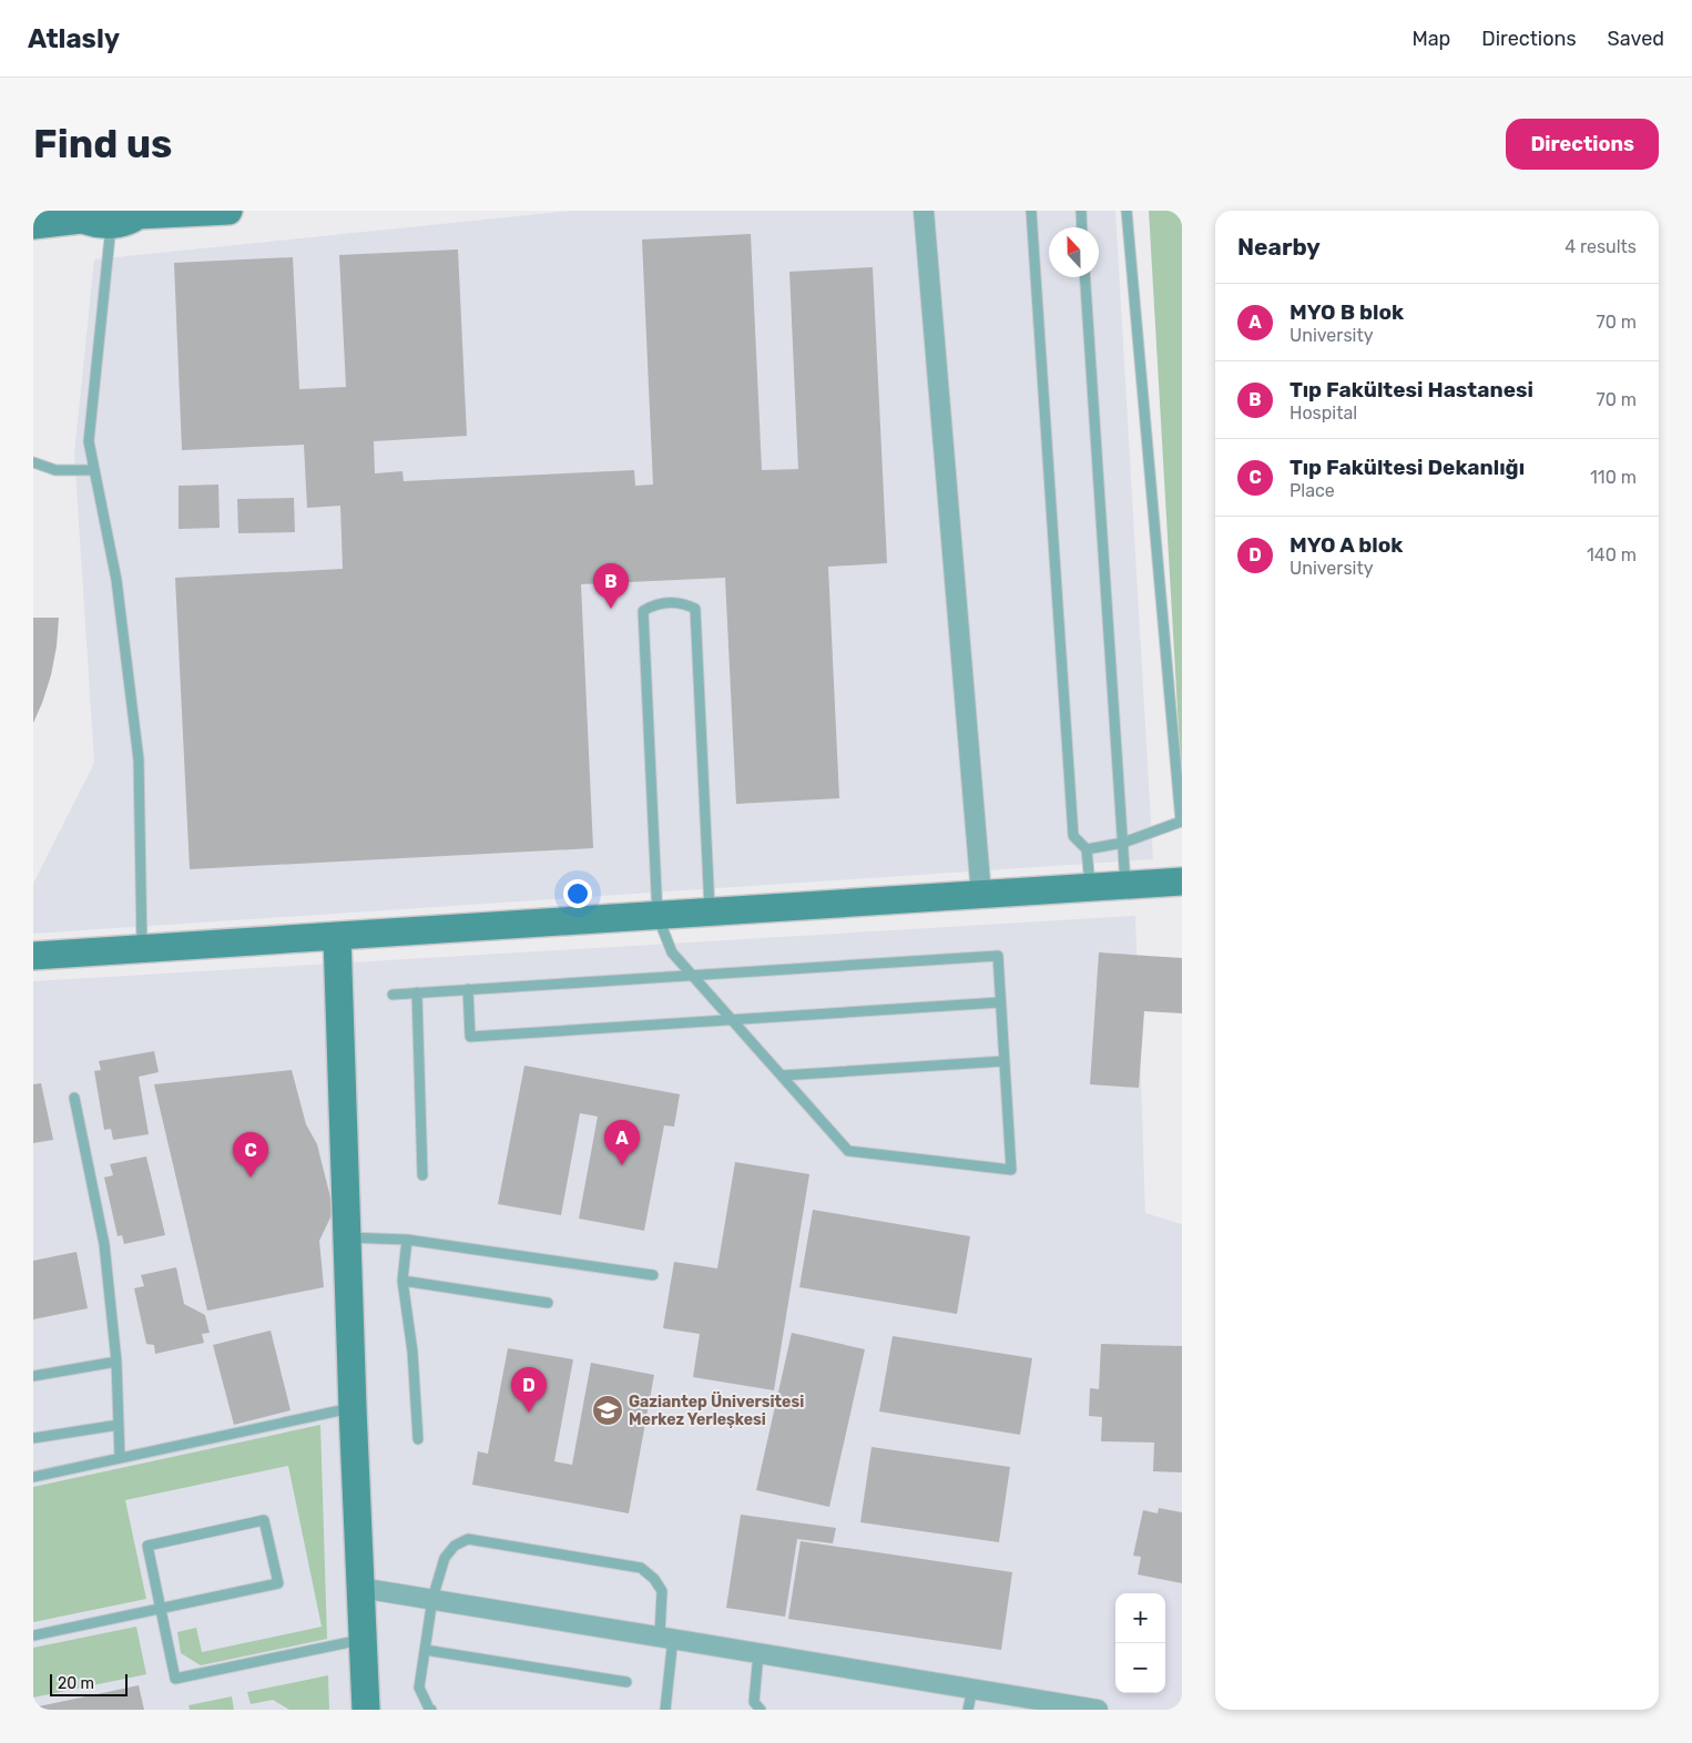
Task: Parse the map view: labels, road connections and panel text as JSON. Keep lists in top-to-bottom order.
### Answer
{
  "places": {
    "school or university": ["Gaziantep Üniversitesi Merkez Yerleşkesi"]
  },
  "scale_bar": "20 m",
  "north": "top",
  "page": {
    "header": "Atlasly",
    "nav": ["Map", "Directions", "Saved"],
    "buttons": "Directions",
    "title": "Find us",
    "heading": ["Nearby", "4 results"],
    "list": [
      {
        "mark": "A",
        "name": "MYO B blok",
        "note": "University",
        "value": "70 m"
      },
      {
        "mark": "B",
        "name": "Tıp Fakültesi Hastanesi",
        "note": "Hospital",
        "value": "70 m"
      },
      {
        "mark": "C",
        "name": "Tıp Fakültesi Dekanlığı",
        "note": "Place",
        "value": "110 m"
      },
      {
        "mark": "D",
        "name": "MYO A blok",
        "note": "University",
        "value": "140 m"
      }
    ],
    "pins": [
      "B",
      "A",
      "C",
      "D"
    ],
    "map_buttons": ["+", "−"],
    "scale": "20 m"
  }
}
